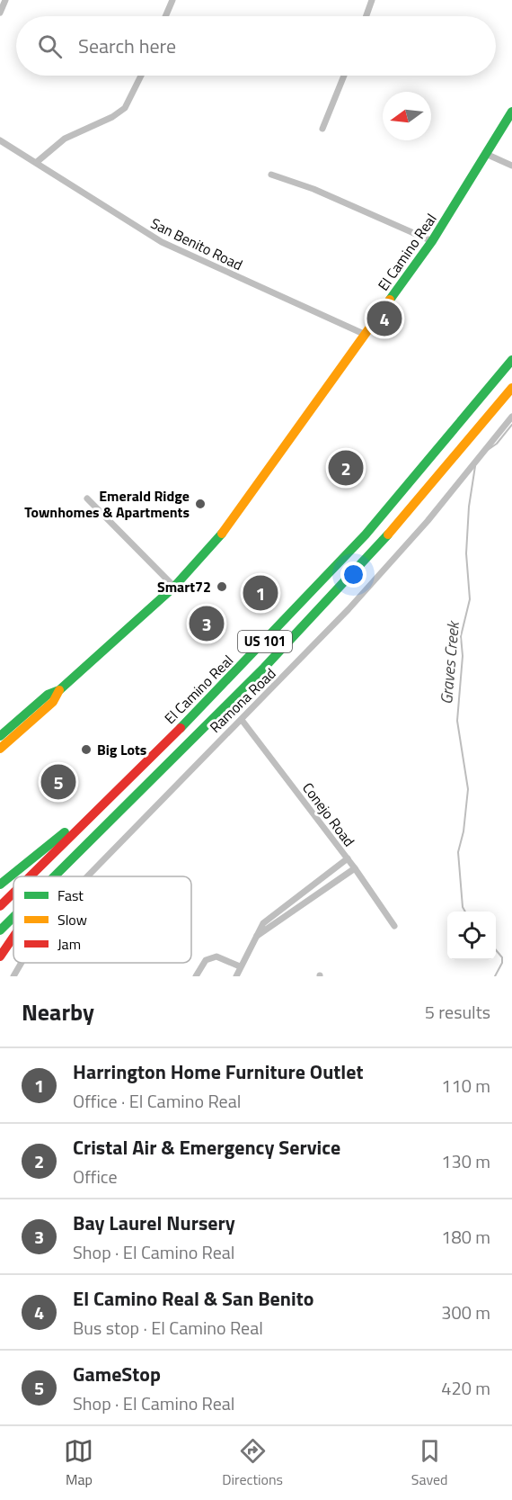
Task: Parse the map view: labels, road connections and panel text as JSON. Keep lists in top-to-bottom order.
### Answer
{
  "streets": {
    "main road": ["El Camino Real", "US 101"],
    "street": ["San Benito Road", "Ramona Road", "Conejo Road"]
  },
  "crossings": [
    ["San Benito Road", "El Camino Real"],
    ["Ramona Road", "Conejo Road"]
  ],
  "water": ["Graves Creek"],
  "places": ["Emerald Ridge Townhomes & Apartments", "Smart72", "Big Lots"],
  "legend": ["Fast", "Slow", "Jam"],
  "north": "left",
  "page": {
    "search": "Search here",
    "pins": [
      "4",
      "2",
      "1",
      "3",
      "5"
    ],
    "heading": ["Nearby", "5 results"],
    "list": [
      {
        "mark": "1",
        "name": "Harrington Home Furniture Outlet",
        "note": "Office · El Camino Real",
        "value": "110 m"
      },
      {
        "mark": "2",
        "name": "Cristal Air & Emergency Service",
        "note": "Office",
        "value": "130 m"
      },
      {
        "mark": "3",
        "name": "Bay Laurel Nursery",
        "note": "Shop · El Camino Real",
        "value": "180 m"
      },
      {
        "mark": "4",
        "name": "El Camino Real & San Benito",
        "note": "Bus stop · El Camino Real",
        "value": "300 m"
      },
      {
        "mark": "5",
        "name": "GameStop",
        "note": "Shop · El Camino Real",
        "value": "420 m"
      }
    ],
    "nav": ["Map", "Directions", "Saved"]
  }
}
